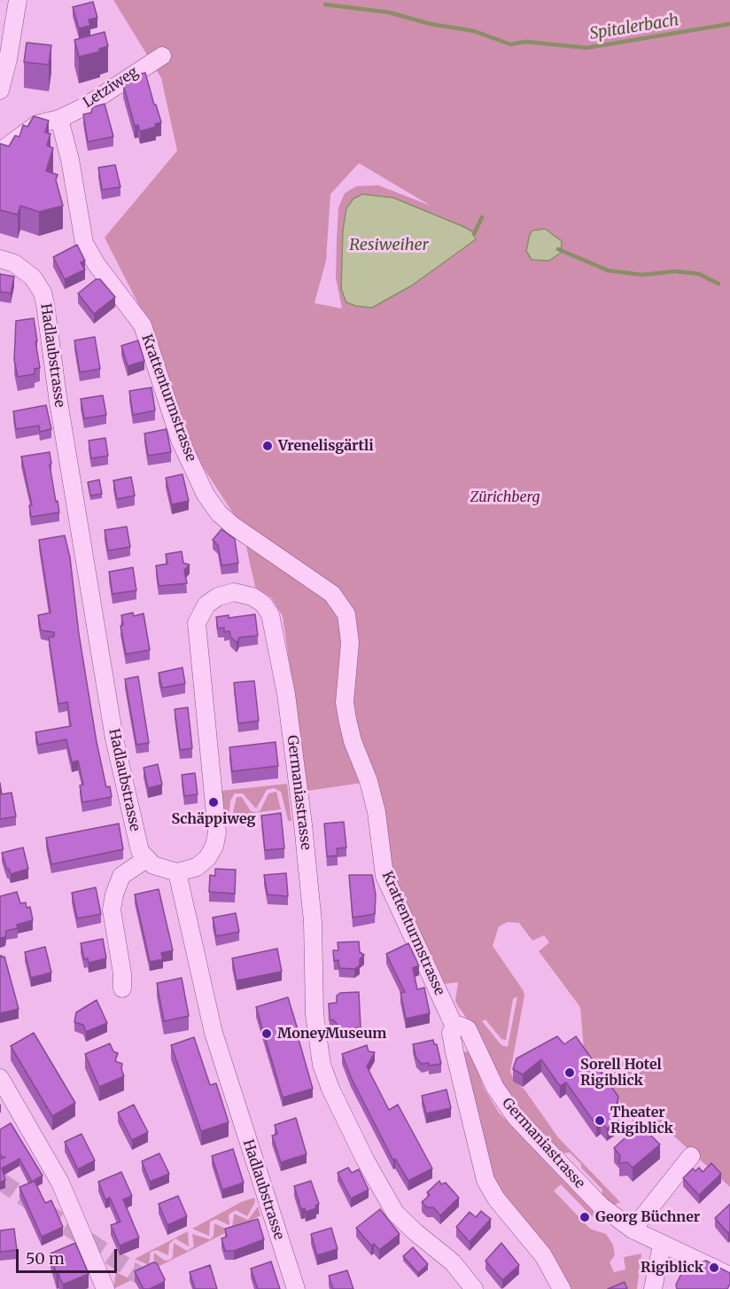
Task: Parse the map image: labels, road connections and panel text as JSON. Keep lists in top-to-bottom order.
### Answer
{
  "streets": {
    "street": [
      "Letziweg",
      "Hadlaubstrasse",
      "Krattenturmstrasse",
      "Germaniastrasse"
    ]
  },
  "crossings": [
    ["Letziweg", "Krattenturmstrasse"],
    ["Hadlaubstrasse", "Germaniastrasse"],
    ["Krattenturmstrasse", "Germaniastrasse"]
  ],
  "water": ["Spitalerbach", "Resiweiher"],
  "parks": ["Zürichberg"],
  "places": [
    "Vrenelisgärtli",
    "Schäppiweg",
    "MoneyMuseum",
    "Sorell Hotel Rigiblick",
    "Theater Rigiblick",
    "Georg Büchner",
    "Rigiblick"
  ],
  "scale_bar": "50 m"
}
